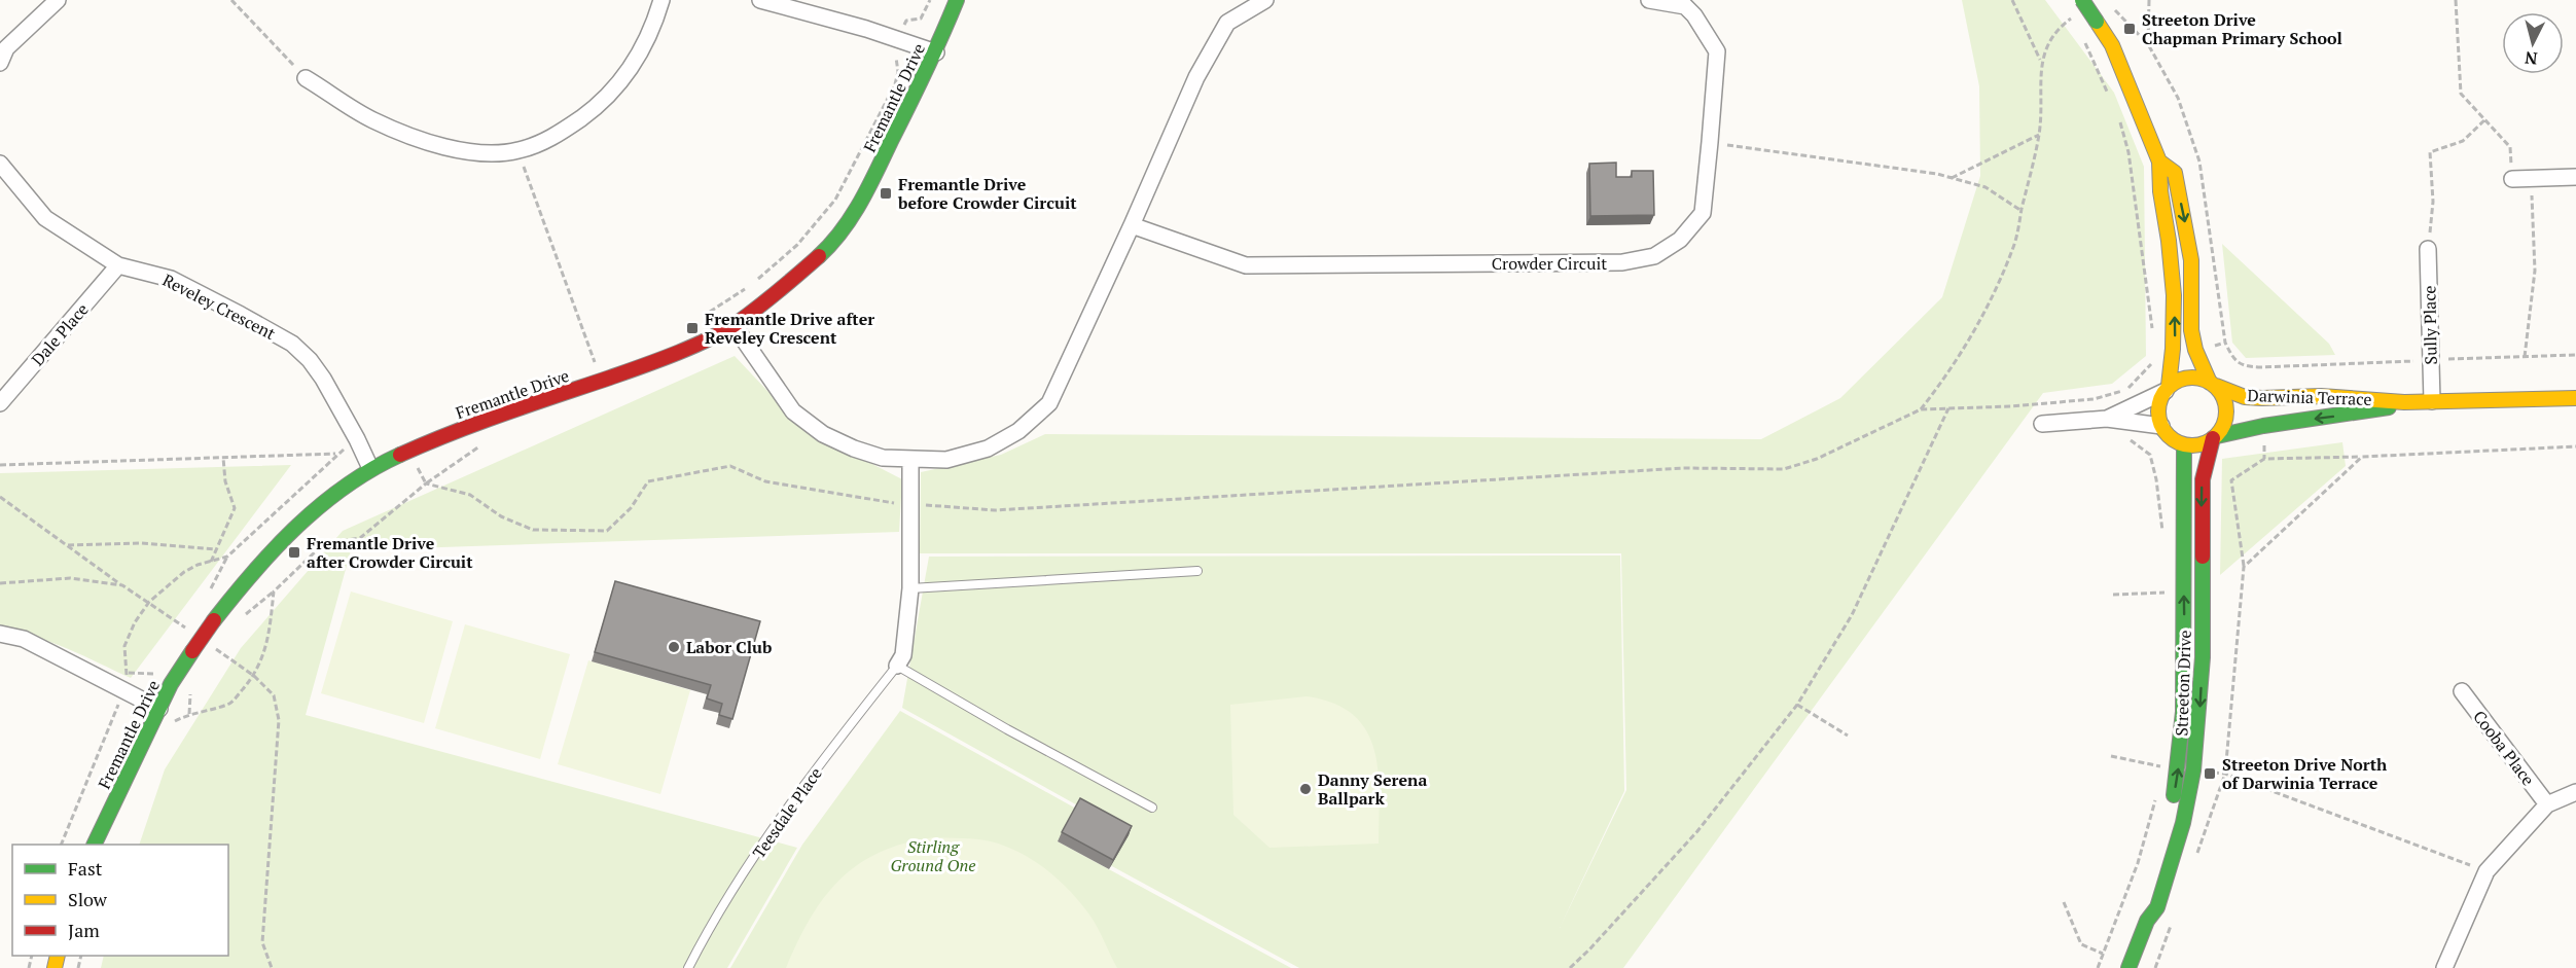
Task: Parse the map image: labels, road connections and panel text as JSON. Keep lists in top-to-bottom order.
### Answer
{
  "streets": {
    "main road": ["Fremantle Drive", "Darwinia Terrace", "Streeton Drive"],
    "street": [
      "Crowder Circuit",
      "Reveley Crescent",
      "Sully Place",
      "Dale Place",
      "Cooba Place",
      "Teesdale Place"
    ]
  },
  "crossings": [
    ["Fremantle Drive", "Reveley Crescent"],
    ["Reveley Crescent", "Dale Place"],
    ["Sully Place", "Darwinia Terrace"],
    ["Darwinia Terrace", "Streeton Drive"]
  ],
  "parks": ["Stirling Ground One"],
  "places": {
    "transit": [
      "Streeton Drive Chapman Primary School",
      "Fremantle Drive before Crowder Circuit",
      "Fremantle Drive after Reveley Crescent",
      "Fremantle Drive after Crowder Circuit",
      "Streeton Drive North of Darwinia Terrace"
    ],
    "other": ["Labor Club", "Danny Serena Ballpark"]
  },
  "legend": ["Fast", "Slow", "Jam"],
  "north": "bottom"
}
